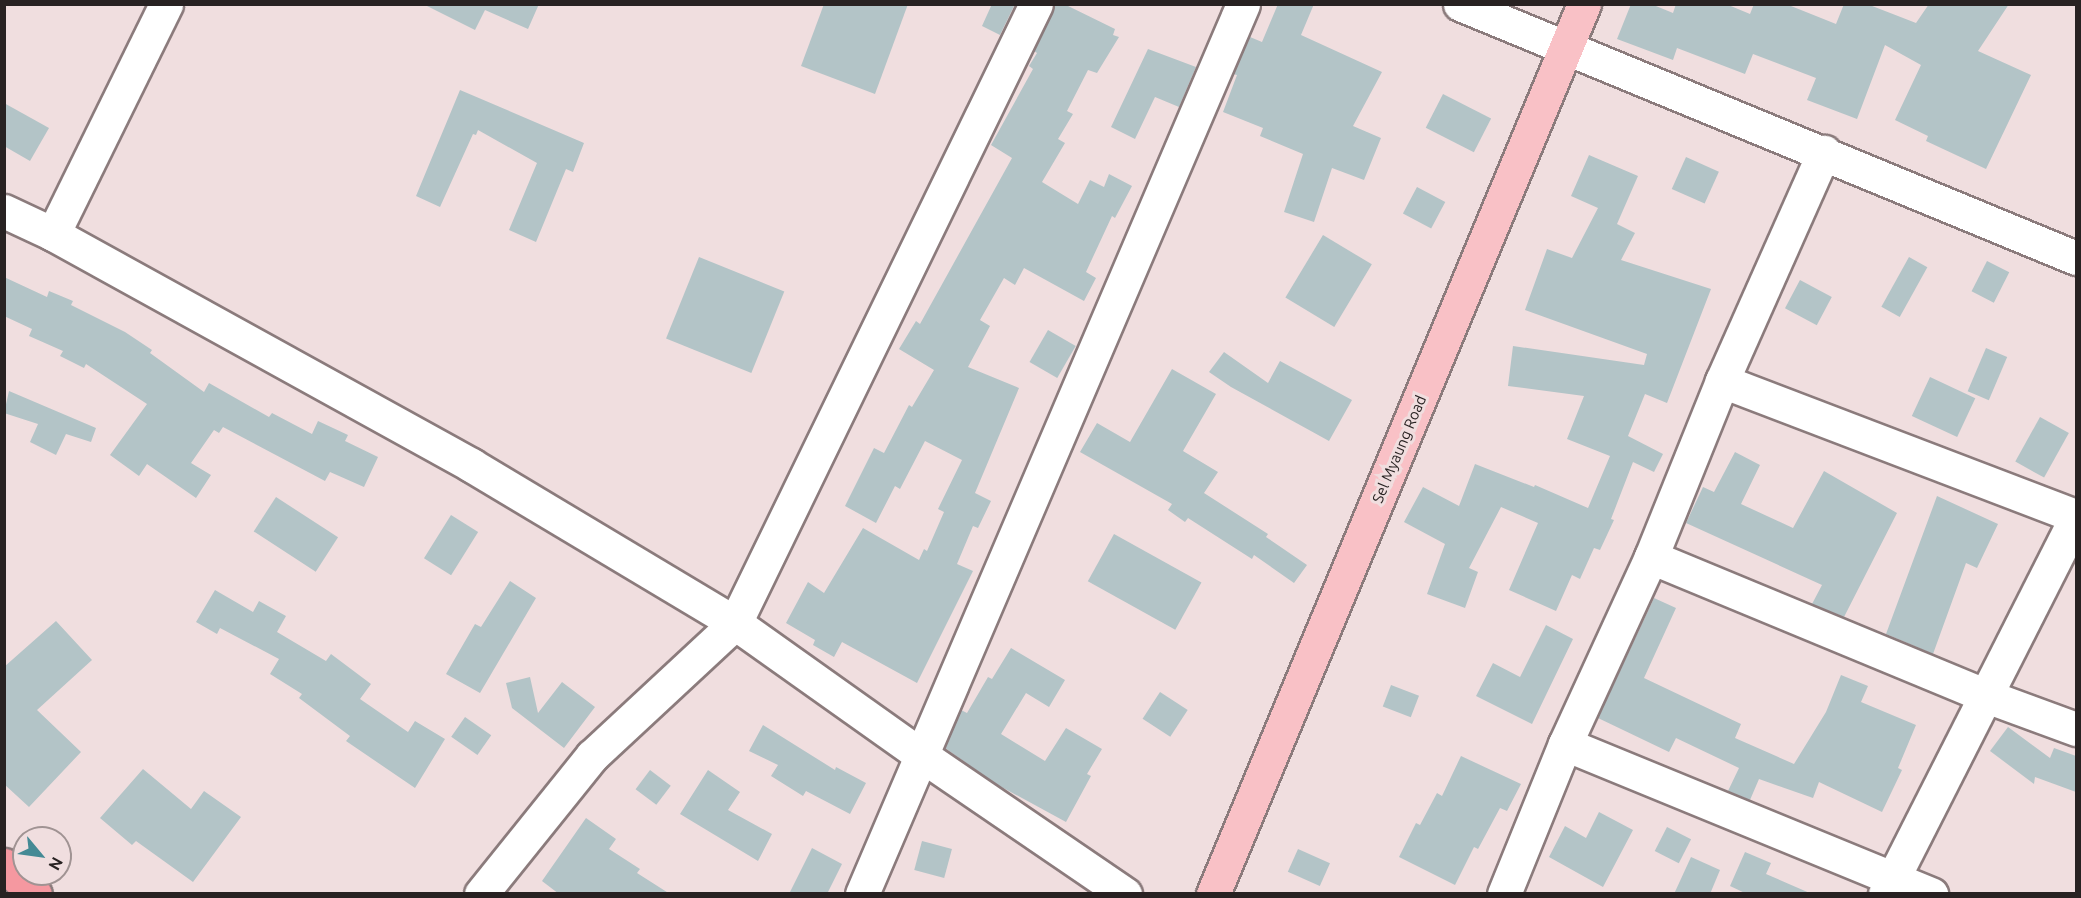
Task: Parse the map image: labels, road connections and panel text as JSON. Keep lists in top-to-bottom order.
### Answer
{
  "streets": {
    "main road": ["Sel Myaung Road"]
  },
  "north": "bottom right"
}
